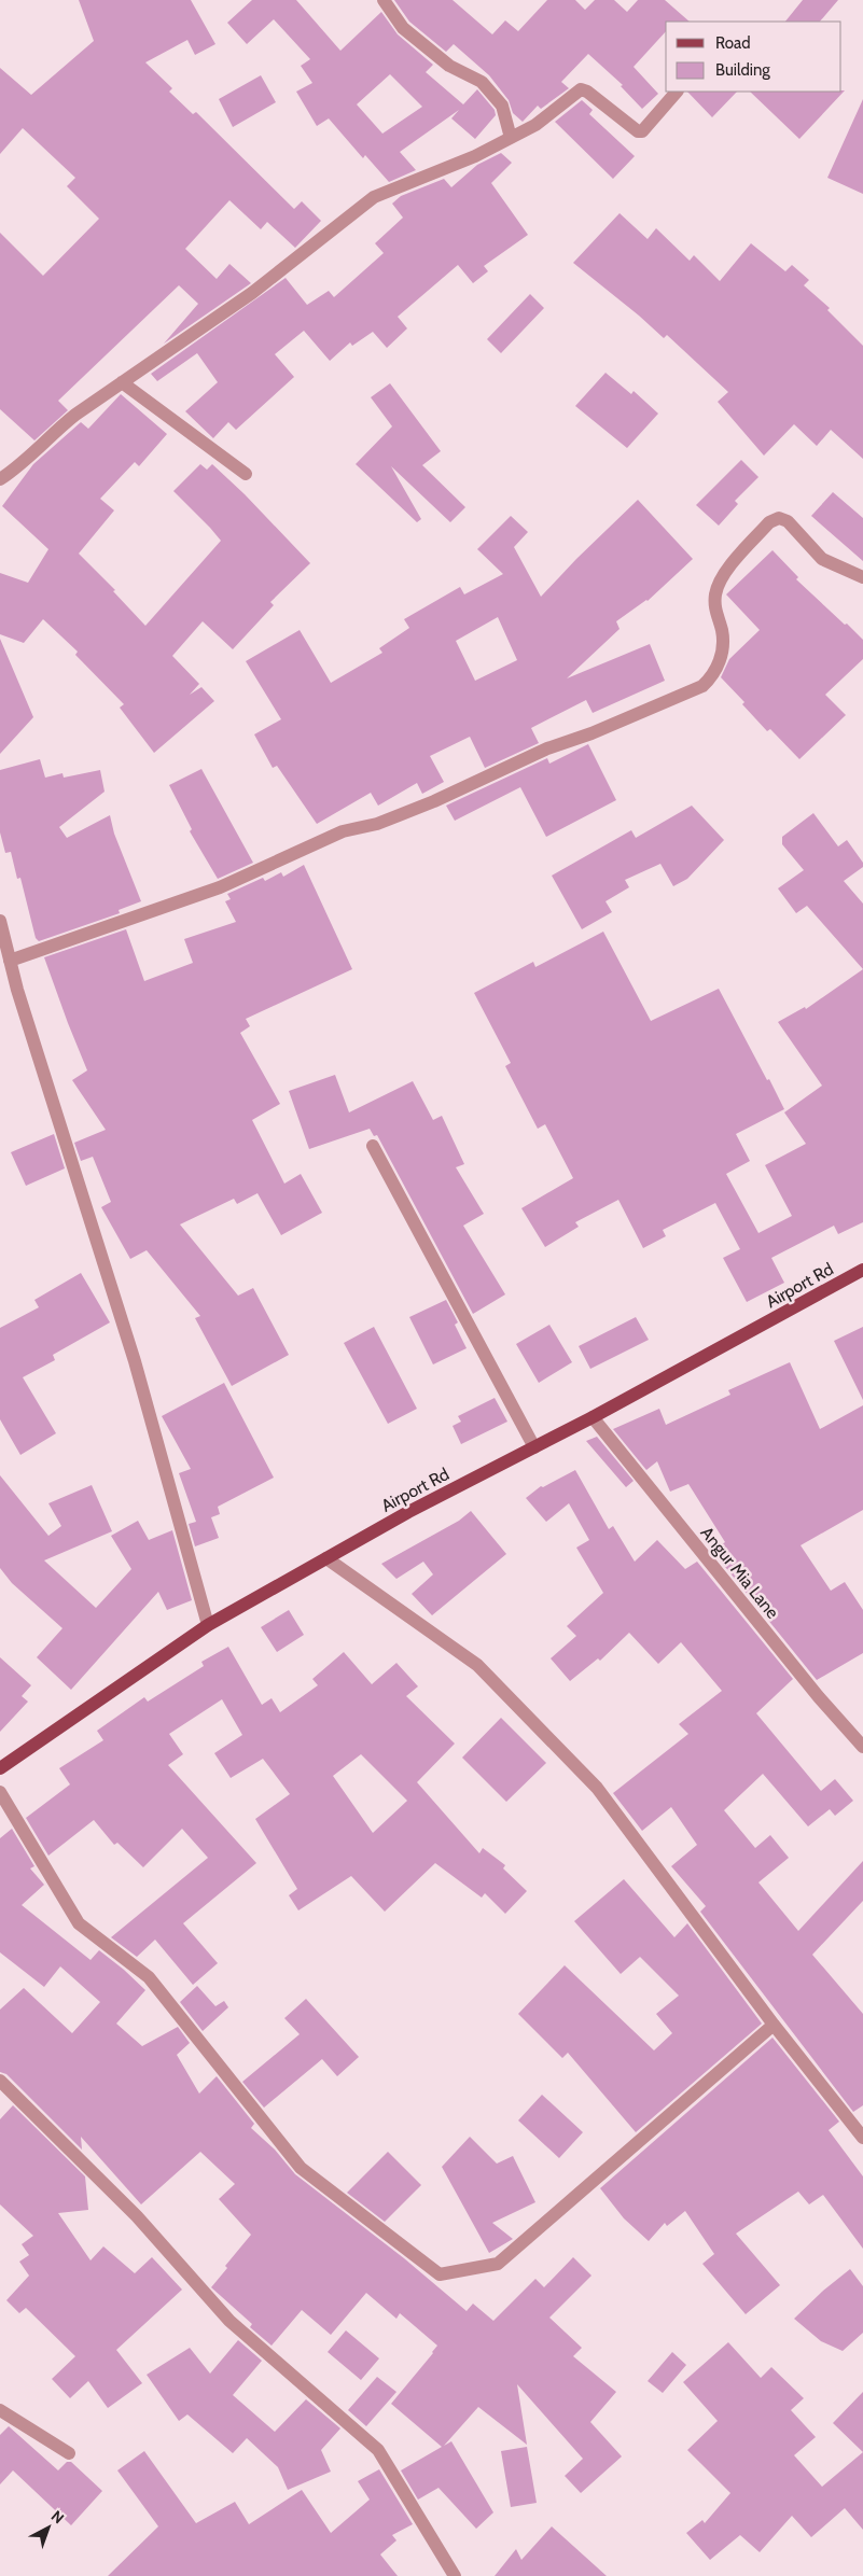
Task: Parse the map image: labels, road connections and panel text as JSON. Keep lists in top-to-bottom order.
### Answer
{
  "streets": {
    "main road": ["Airport Rd"],
    "street": ["Angur Mia Lane"]
  },
  "crossings": [
    ["Airport Rd", "Angur Mia Lane"]
  ],
  "legend": ["Road", "Building"],
  "north": "top right"
}
